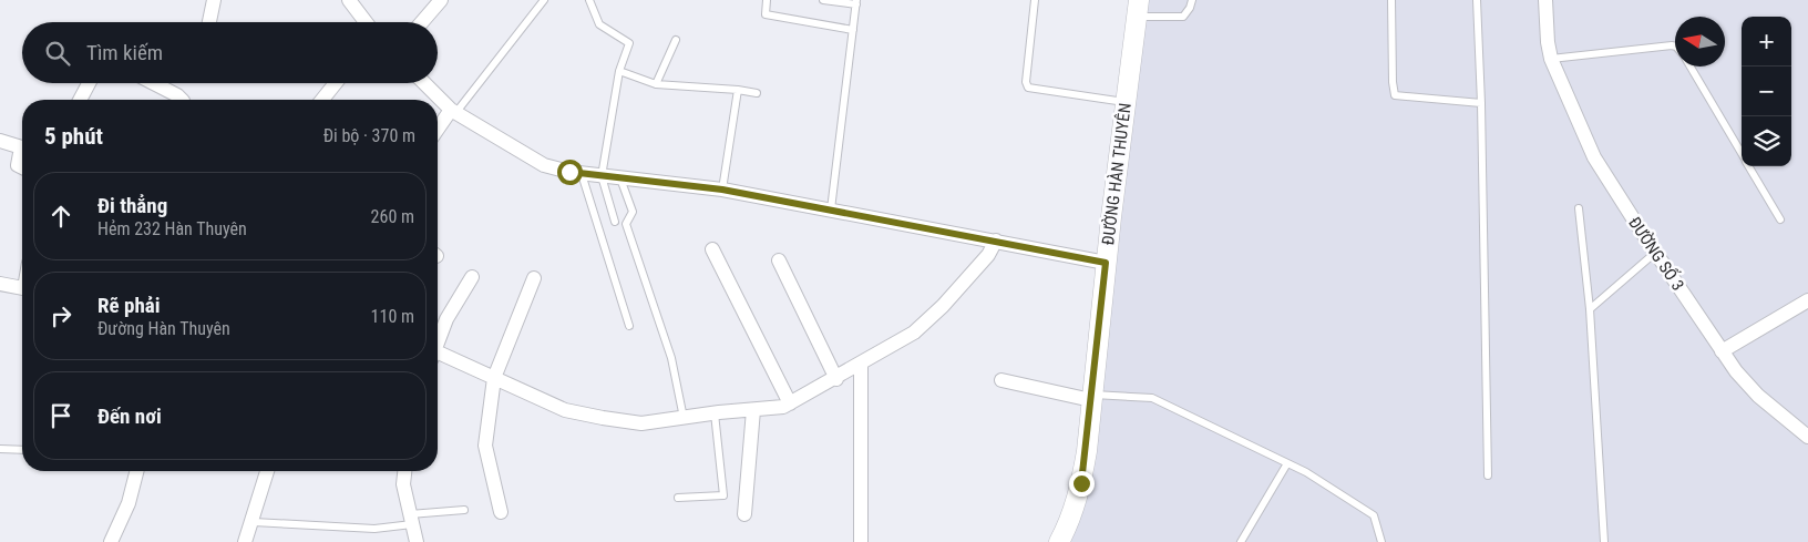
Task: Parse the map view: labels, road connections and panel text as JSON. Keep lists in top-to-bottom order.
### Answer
{
  "streets": {
    "street": ["ĐƯỜNG HÀN THUYÊN", "ĐƯỜNG SỐ 3"]
  },
  "north": "left",
  "page": {
    "map_buttons": ["+", "−"],
    "search": "Tìm kiếm",
    "heading": ["5 phút", "Đi bộ · 370 m"],
    "list": [
      ["Đi thẳng", "Hẻm 232 Hàn Thuyên", "260 m"],
      ["Rẽ phải", "Đường Hàn Thuyên", "110 m"],
      "Đến nơi"
    ]
  }
}
